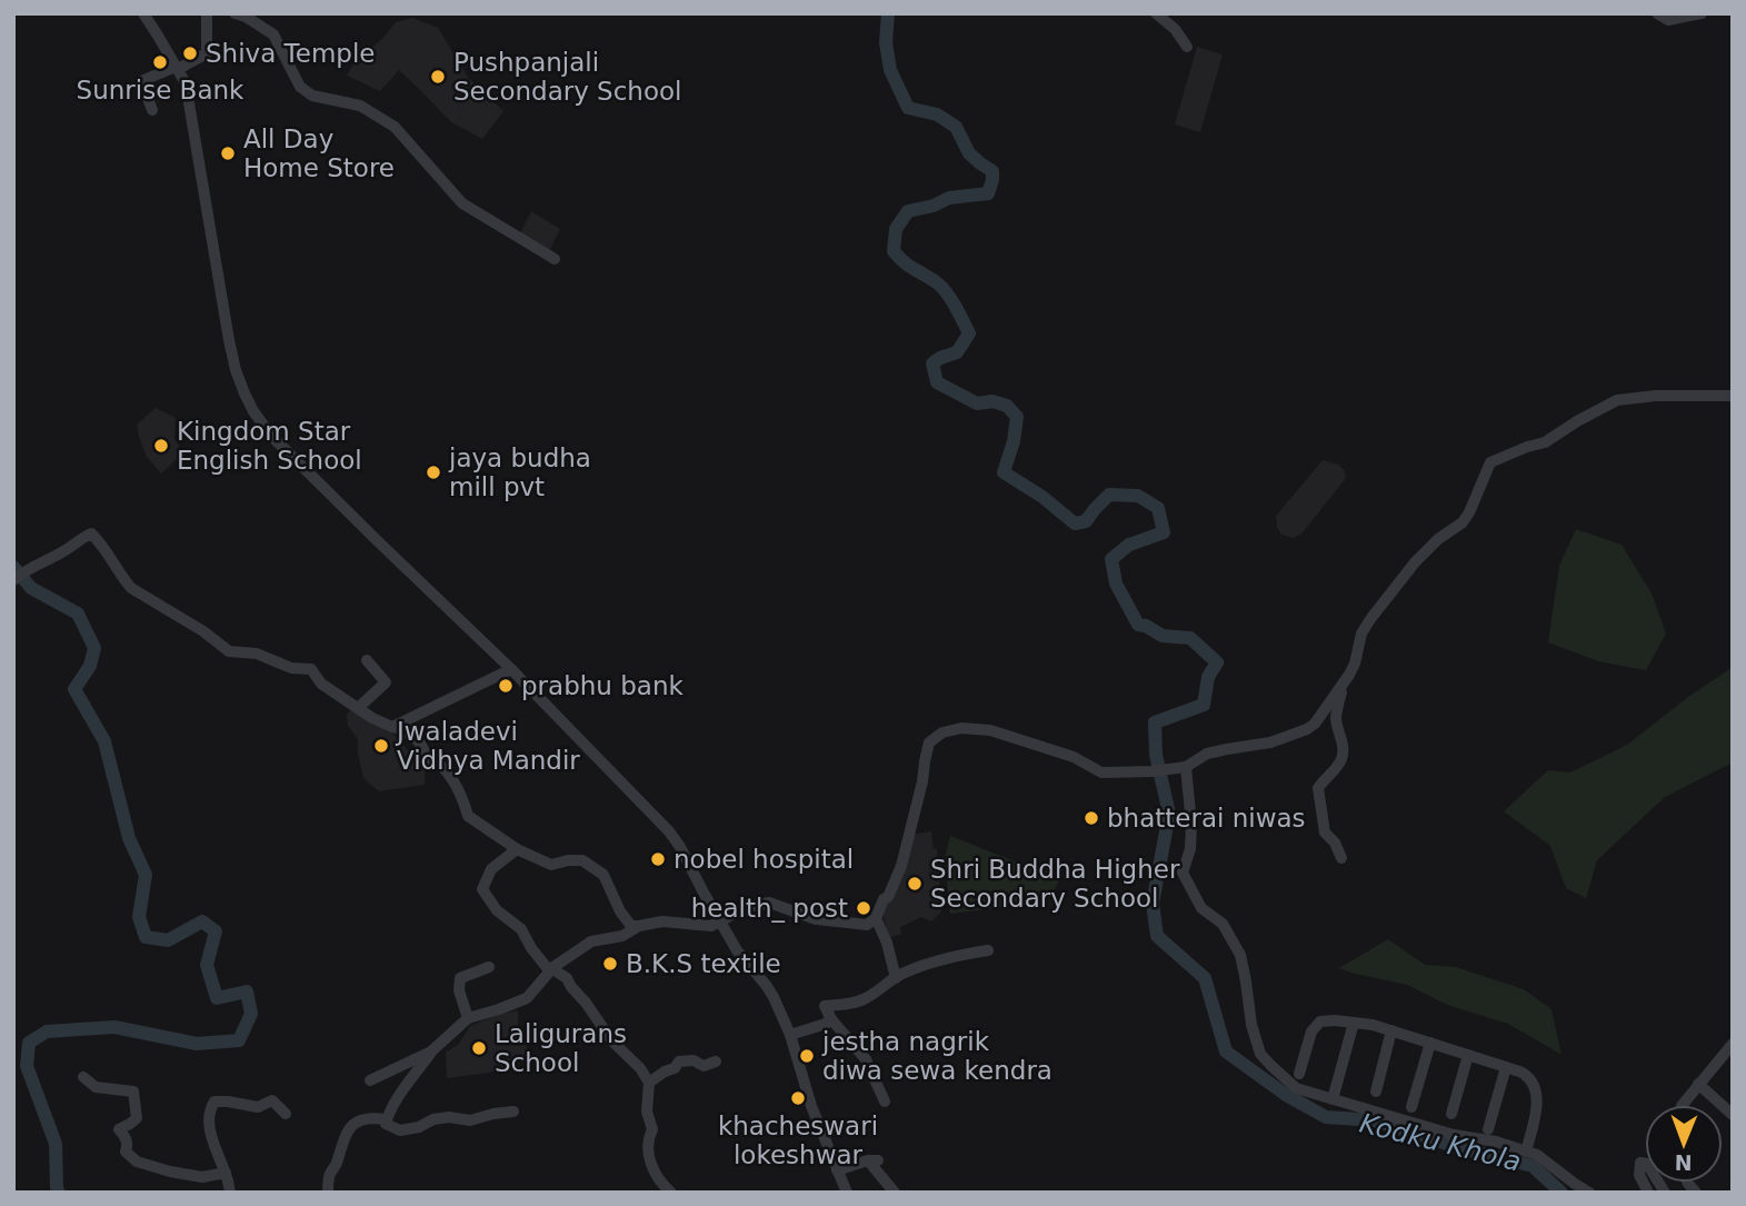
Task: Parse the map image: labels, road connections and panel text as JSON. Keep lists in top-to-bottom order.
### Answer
{
  "water": ["Kodku Khola"],
  "places": [
    "Shiva Temple",
    "Sunrise Bank",
    "Pushpanjali Secondary School",
    "All Day Home Store",
    "Kingdom Star English School",
    "jaya budha mill pvt",
    "prabhu bank",
    "Jwaladevi Vidhya Mandir",
    "bhatterai niwas",
    "nobel hospital",
    "Shri Buddha Higher Secondary School",
    "health_ post",
    "B.K.S textile",
    "Laligurans School",
    "jestha nagrik diwa sewa kendra",
    "khacheswari lokeshwar"
  ],
  "north": "bottom"
}
